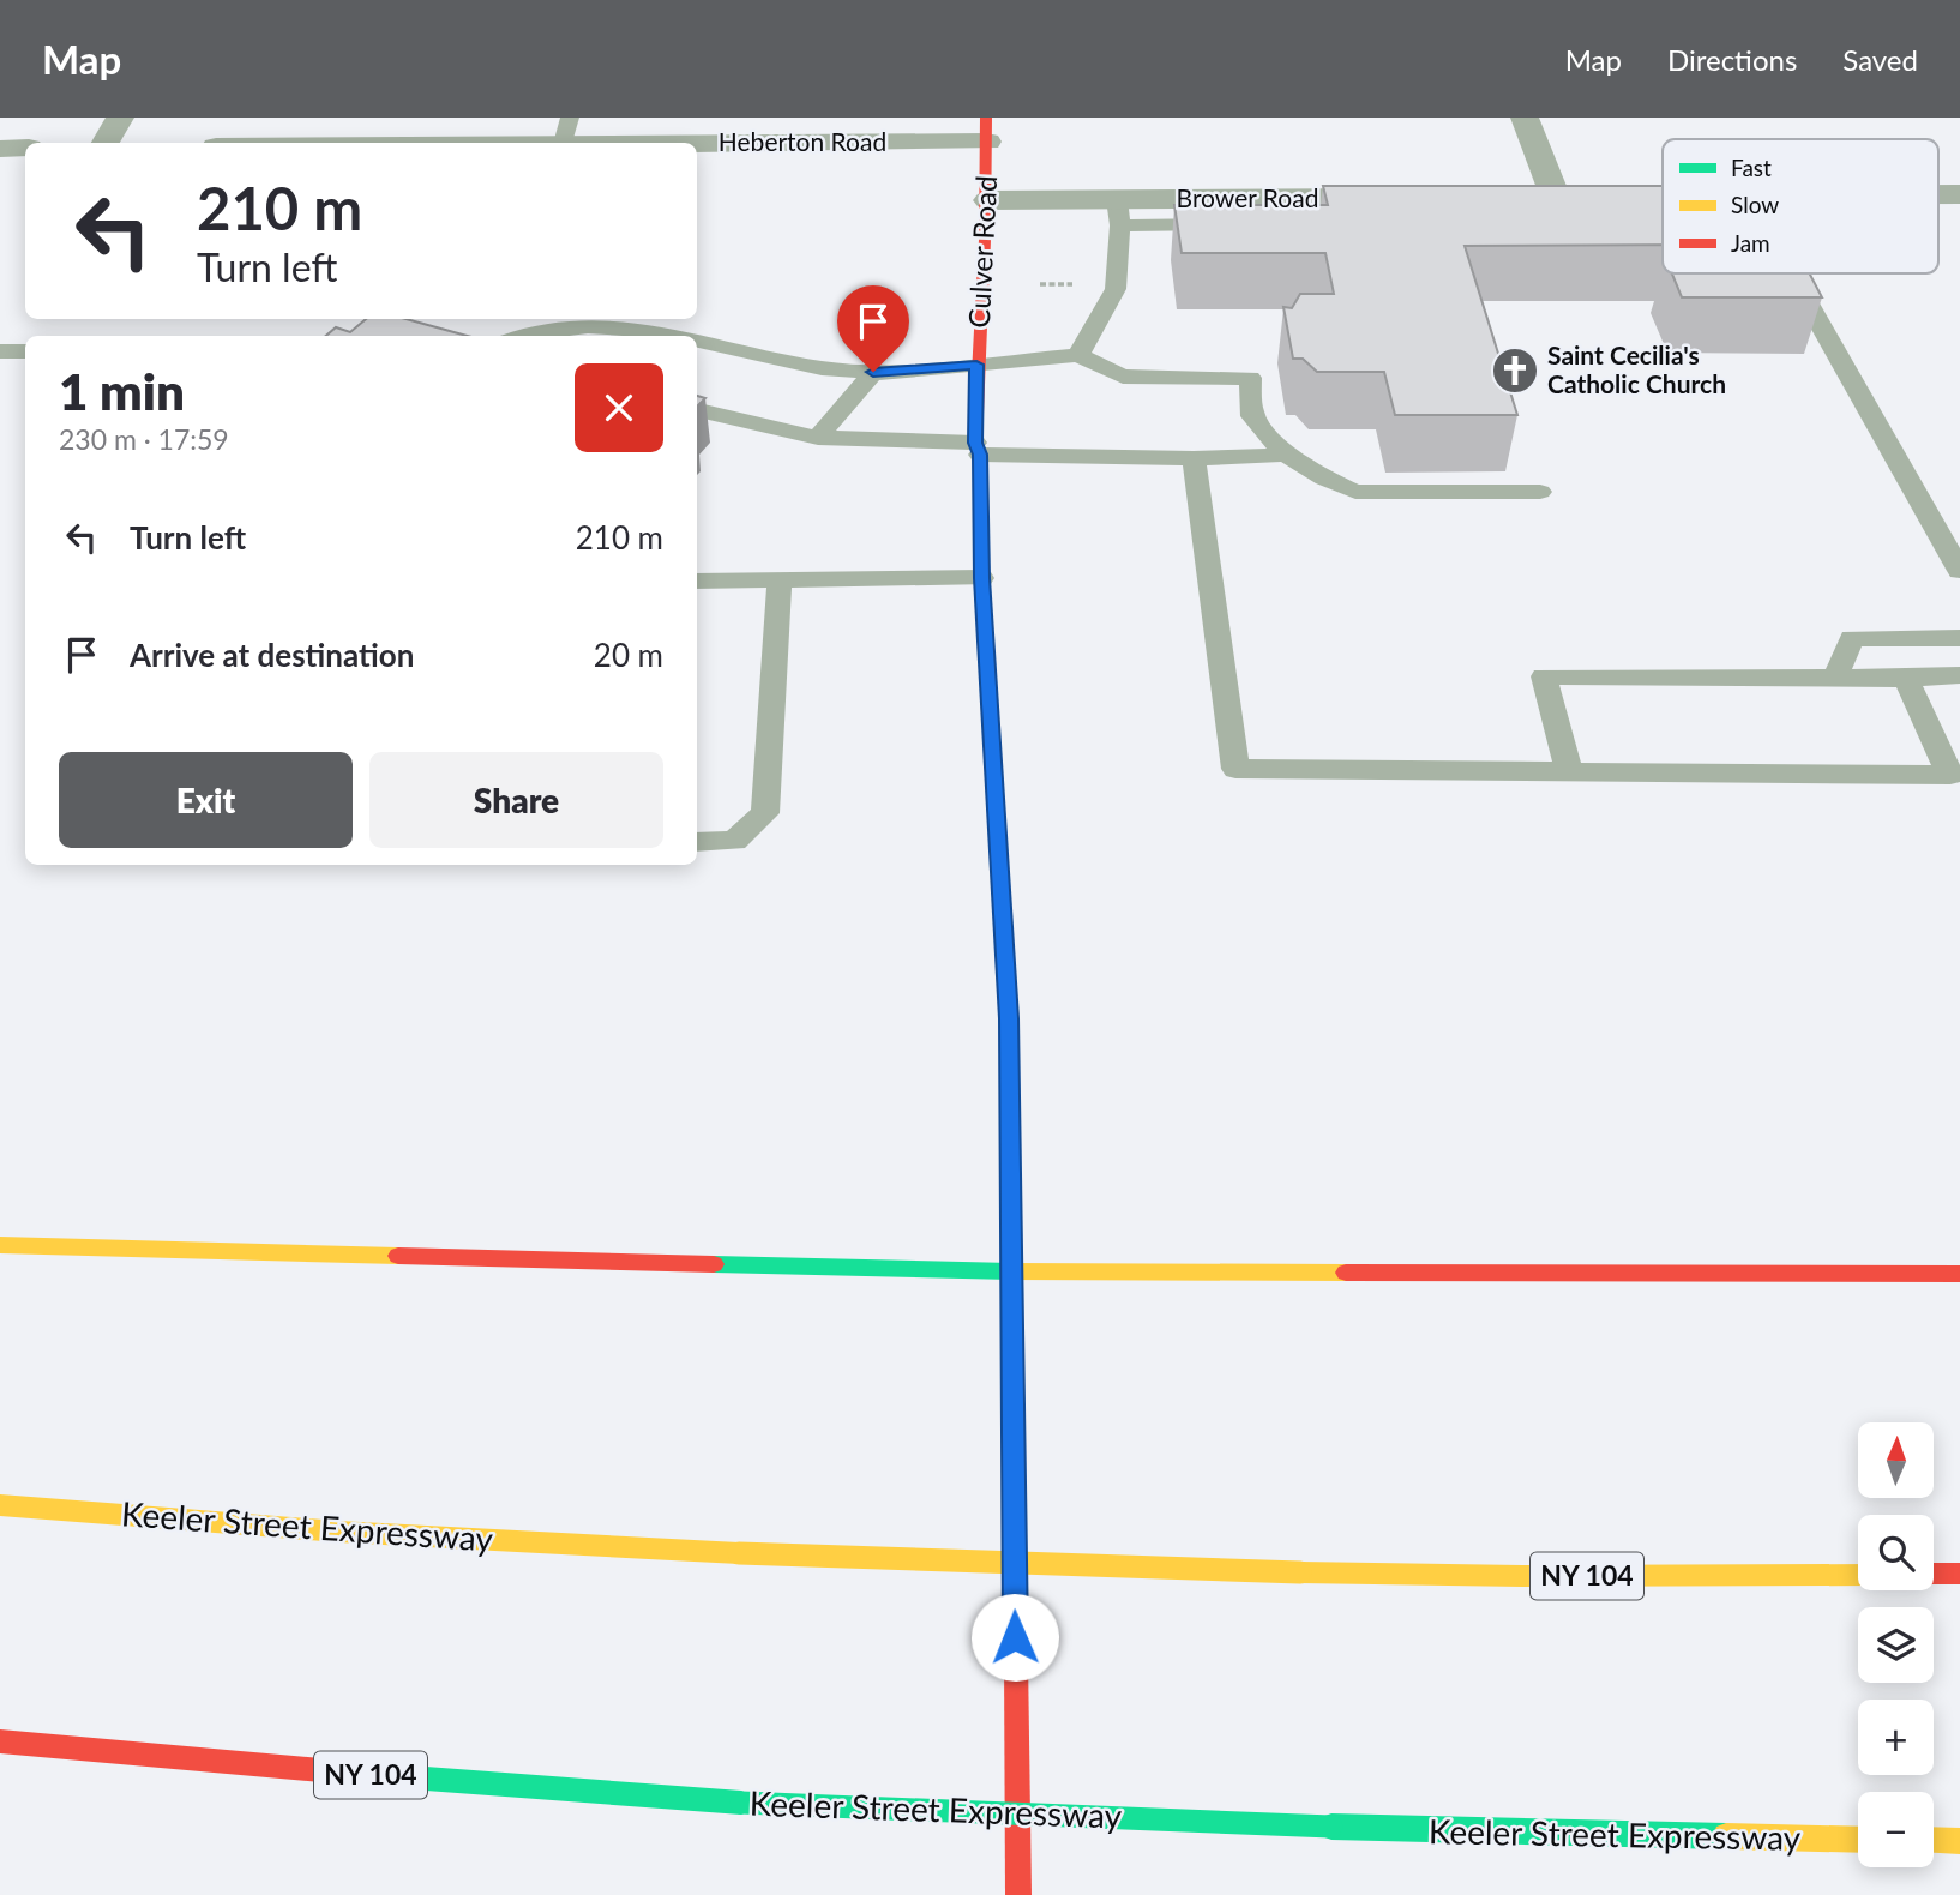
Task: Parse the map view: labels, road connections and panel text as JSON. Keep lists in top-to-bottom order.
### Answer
{
  "streets": {
    "main road": ["Culver Road", "Keeler Street Expressway", "NY 104"],
    "street": ["Heberton Road", "Brower Road"]
  },
  "crossings": [
    ["Heberton Road", "Culver Road"],
    ["Brower Road", "Culver Road"]
  ],
  "places": {
    "church": ["Saint Cecilia's Catholic Church"]
  },
  "legend": ["Fast", "Slow", "Jam"],
  "north": "top",
  "page": {
    "header": "Map",
    "nav": ["Map", "Directions", "Saved"],
    "turn": ["210 m", "Turn left"],
    "heading": ["1 min", "230 m · 17:59"],
    "list": [
      {
        "name": "Turn left",
        "value": "210 m"
      },
      {
        "name": "Arrive at destination",
        "value": "20 m"
      }
    ],
    "buttons": ["Exit", "Share"],
    "map_buttons": ["+", "−"]
  }
}
